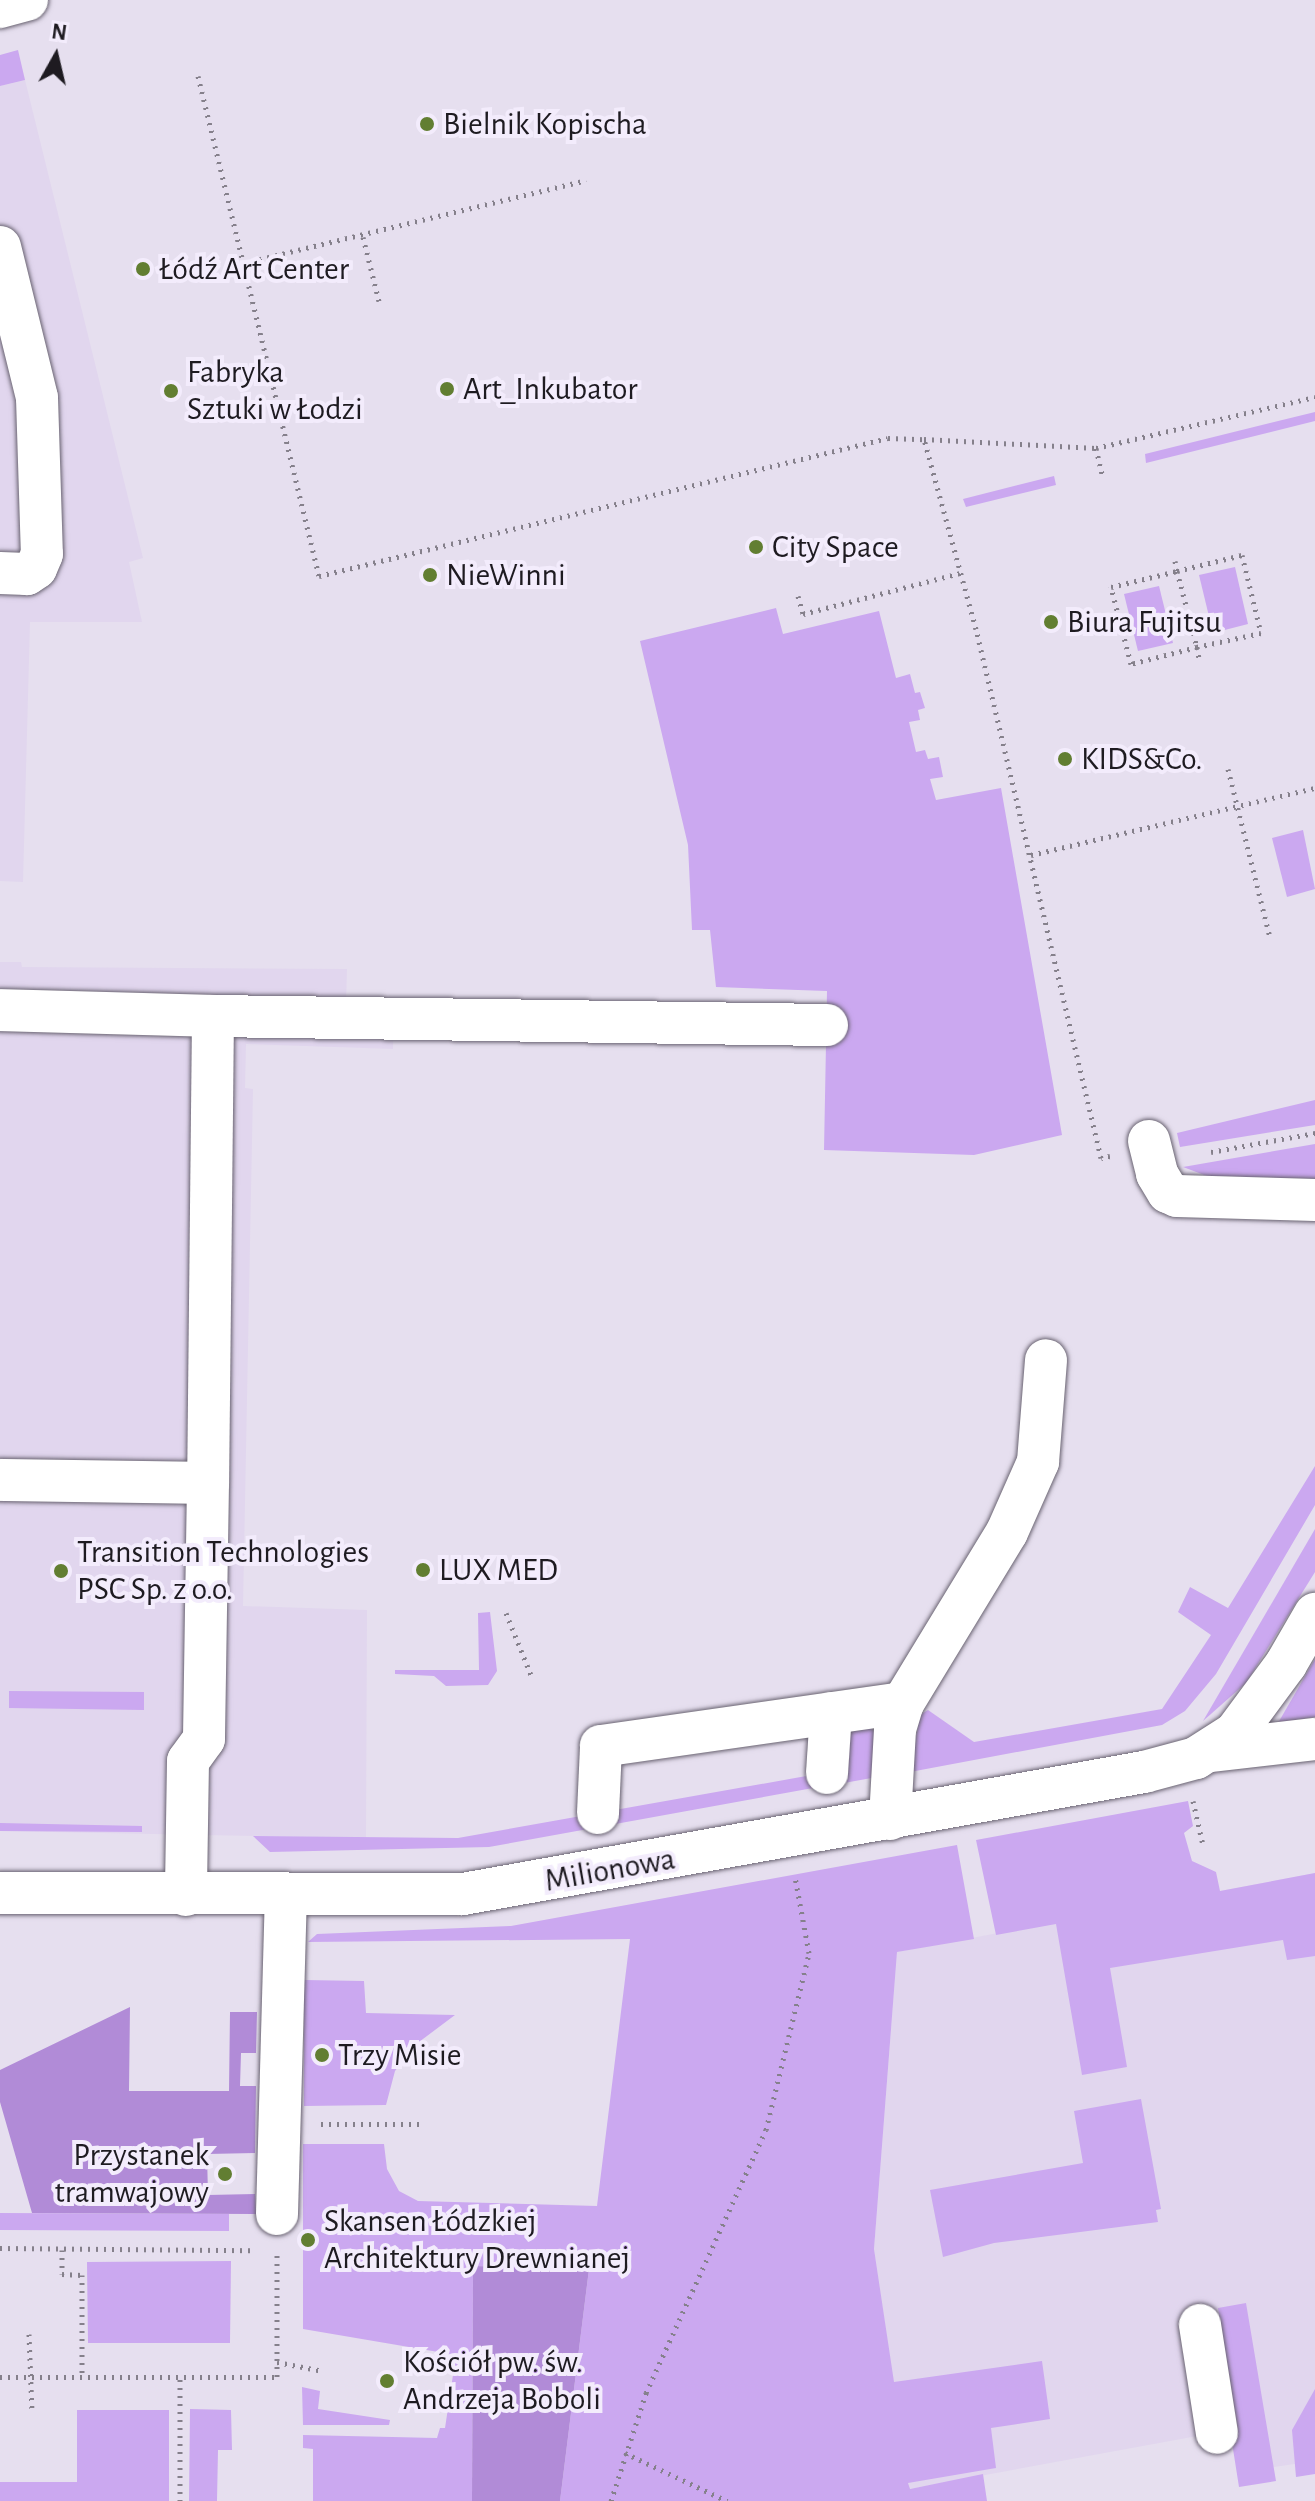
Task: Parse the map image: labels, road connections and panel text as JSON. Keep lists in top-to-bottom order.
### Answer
{
  "streets": {
    "street": ["Milionowa"]
  },
  "places": [
    "Bielnik Kopischa",
    "Łódź Art Center",
    "Art_Inkubator",
    "Fabryka Sztuki w Łodzi",
    "City Space",
    "NieWinni",
    "Biura Fujitsu",
    "KIDS&Co.",
    "LUX MED",
    "Transition Technologies PSC Sp. z o.o.",
    "Trzy Misie",
    "Przystanek tramwajowy",
    "Skansen Łódzkiej Architektury Drewnianej",
    "Kościół pw. św. Andrzeja Boboli"
  ],
  "north": "top"
}
